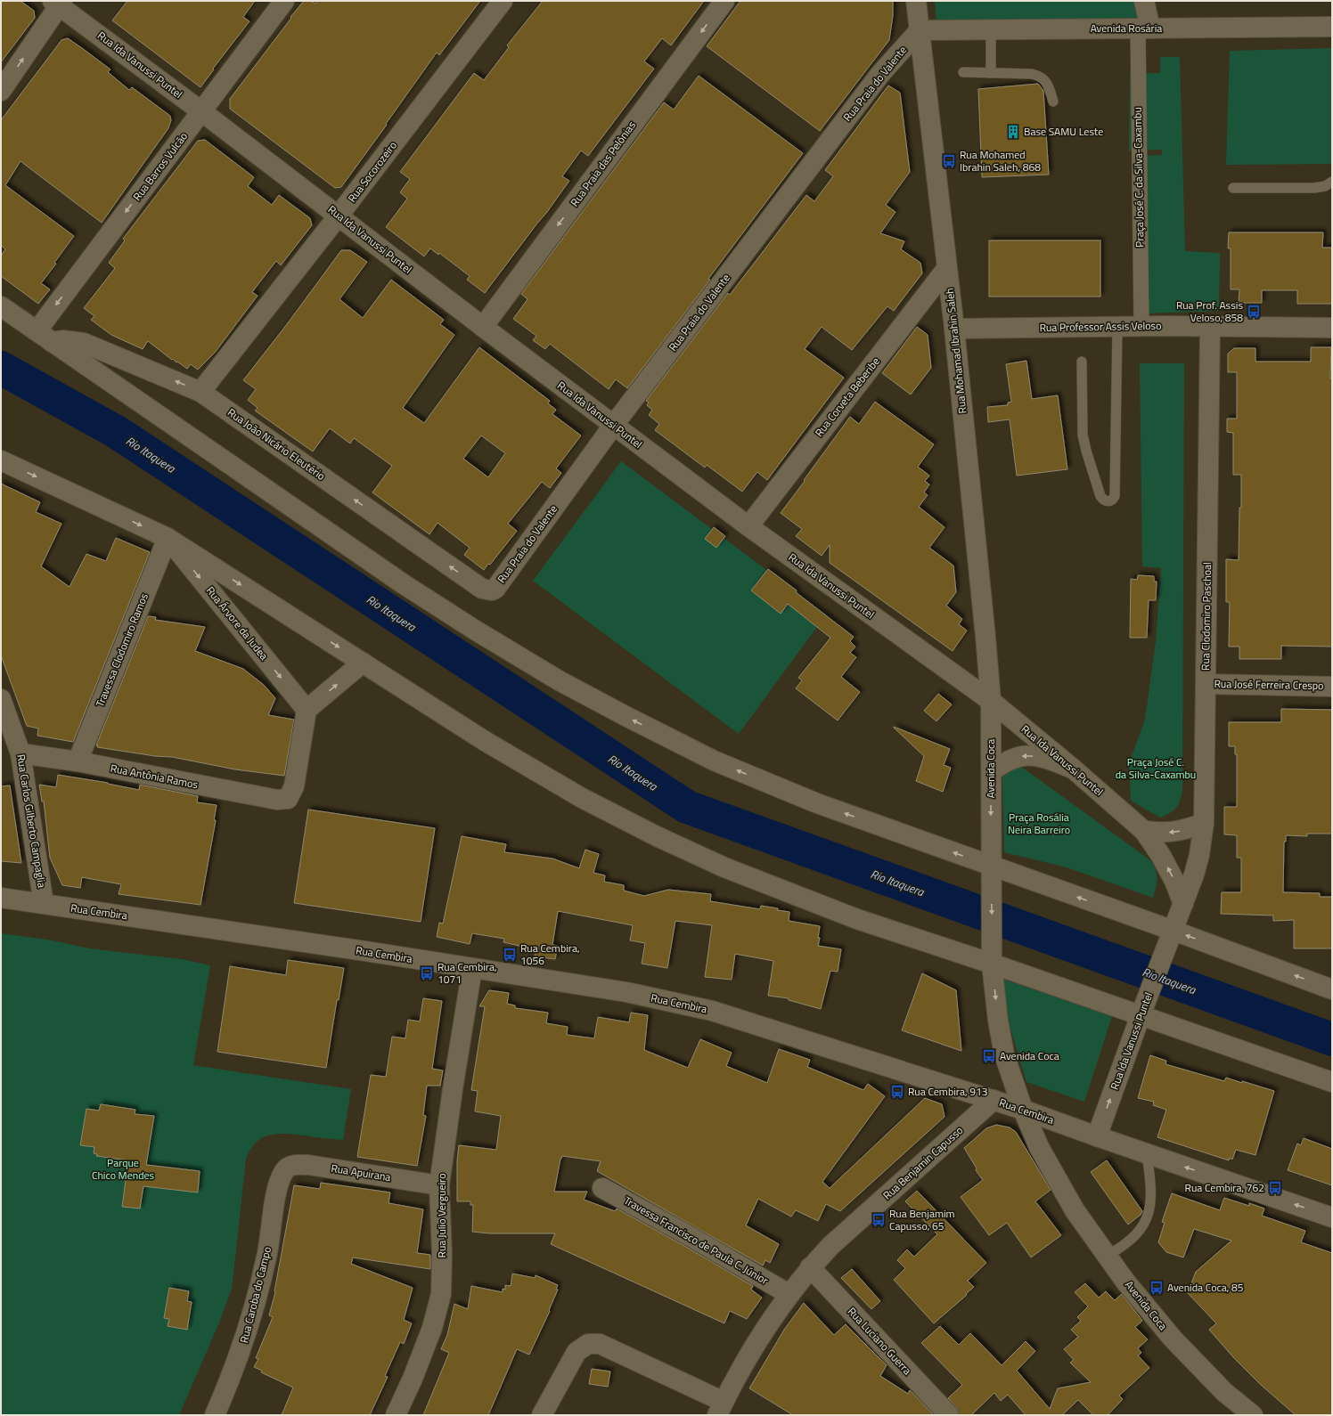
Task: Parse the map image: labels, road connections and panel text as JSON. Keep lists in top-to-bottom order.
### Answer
{
  "streets": {
    "street": [
      "Avenida Rosária",
      "Rua Ida Vanussi Puntel",
      "Rua Praia do Valente",
      "Rua Praia das Pelônias",
      "Rua Barros Vulcão",
      "Rua Socorozeiro",
      "Praça José C. da Silva-Caxambu",
      "Rua Professor Assis Veloso",
      "Rua Mohamad Ibrahin Saleh",
      "Rua Corveta Beberibe",
      "Rua João Nicário Eleutério",
      "Rua Clodomiro Paschoal",
      "Rua Árvore da Judea",
      "Travessa Clodomiro Ramos",
      "Rua José Ferreira Crespo",
      "Avenida Coca",
      "Rua Antônia Ramos",
      "Rua Carlos Gilberto Campaglia",
      "Rua Cembira",
      "Rua Benjamin Capusso",
      "Rua Apuirana",
      "Rua Julio Vergueiro",
      "Travessa Francisco de Paula C. Júnior",
      "Rua Caroba do Campo",
      "Rua Luciano Guerra"
    ]
  },
  "crossings": [
    ["Avenida Rosária", "Rua Praia do Valente"],
    ["Avenida Rosária", "Praça José C. da Silva-Caxambu"],
    ["Avenida Rosária", "Rua Mohamad Ibrahin Saleh"],
    ["Rua Ida Vanussi Puntel", "Rua Praia do Valente"],
    ["Rua Ida Vanussi Puntel", "Rua Praia das Pelônias"],
    ["Rua Ida Vanussi Puntel", "Rua Barros Vulcão"],
    ["Rua Ida Vanussi Puntel", "Rua Socorozeiro"],
    ["Rua Ida Vanussi Puntel", "Rua Mohamad Ibrahin Saleh"],
    ["Rua Ida Vanussi Puntel", "Rua Corveta Beberibe"],
    ["Rua Ida Vanussi Puntel", "Rua Clodomiro Paschoal"],
    ["Rua Ida Vanussi Puntel", "Avenida Coca"],
    ["Rua Ida Vanussi Puntel", "Rua Cembira"],
    ["Rua Praia do Valente", "Rua Mohamad Ibrahin Saleh"],
    ["Rua Praia do Valente", "Rua João Nicário Eleutério"],
    ["Rua Barros Vulcão", "Rua João Nicário Eleutério"],
    ["Rua Socorozeiro", "Rua João Nicário Eleutério"],
    ["Praça José C. da Silva-Caxambu", "Rua Professor Assis Veloso"],
    ["Rua Professor Assis Veloso", "Rua Mohamad Ibrahin Saleh"],
    ["Rua Professor Assis Veloso", "Rua Clodomiro Paschoal"],
    ["Rua Mohamad Ibrahin Saleh", "Rua Corveta Beberibe"],
    ["Rua Mohamad Ibrahin Saleh", "Avenida Coca"],
    ["Rua Clodomiro Paschoal", "Rua José Ferreira Crespo"],
    ["Rua Árvore da Judea", "Travessa Clodomiro Ramos"],
    ["Rua Árvore da Judea", "Rua Antônia Ramos"],
    ["Travessa Clodomiro Ramos", "Rua Antônia Ramos"],
    ["Avenida Coca", "Rua Cembira"],
    ["Rua Antônia Ramos", "Rua Carlos Gilberto Campaglia"],
    ["Rua Carlos Gilberto Campaglia", "Rua Cembira"],
    ["Rua Cembira", "Rua Benjamin Capusso"],
    ["Rua Cembira", "Rua Julio Vergueiro"],
    ["Rua Benjamin Capusso", "Travessa Francisco de Paula C. Júnior"],
    ["Rua Benjamin Capusso", "Rua Luciano Guerra"],
    ["Rua Apuirana", "Rua Julio Vergueiro"],
    ["Rua Apuirana", "Rua Caroba do Campo"]
  ],
  "one_way": ["Rua Praia das Pelônias", "Rua Barros Vulcão", "Avenida Coca"],
  "water": ["Rio Itaquera"],
  "parks": ["Praça José C. da Silva-Caxambu", "Praça Rosália Neira Barreiro", "Parque Chico Mendes"],
  "places": {
    "building": ["Base SAMU Leste"],
    "bus stop": [
      "Rua Mohamed Ibrahin Saleh, 868",
      "Rua Prof. Assis Veloso, 858",
      "Rua Cembira, 1056",
      "Rua Cembira, 1071",
      "Avenida Coca",
      "Rua Cembira, 913",
      "Rua Cembira, 762",
      "Rua Benjamim Capusso, 65",
      "Avenida Coca, 85"
    ]
  }
}
